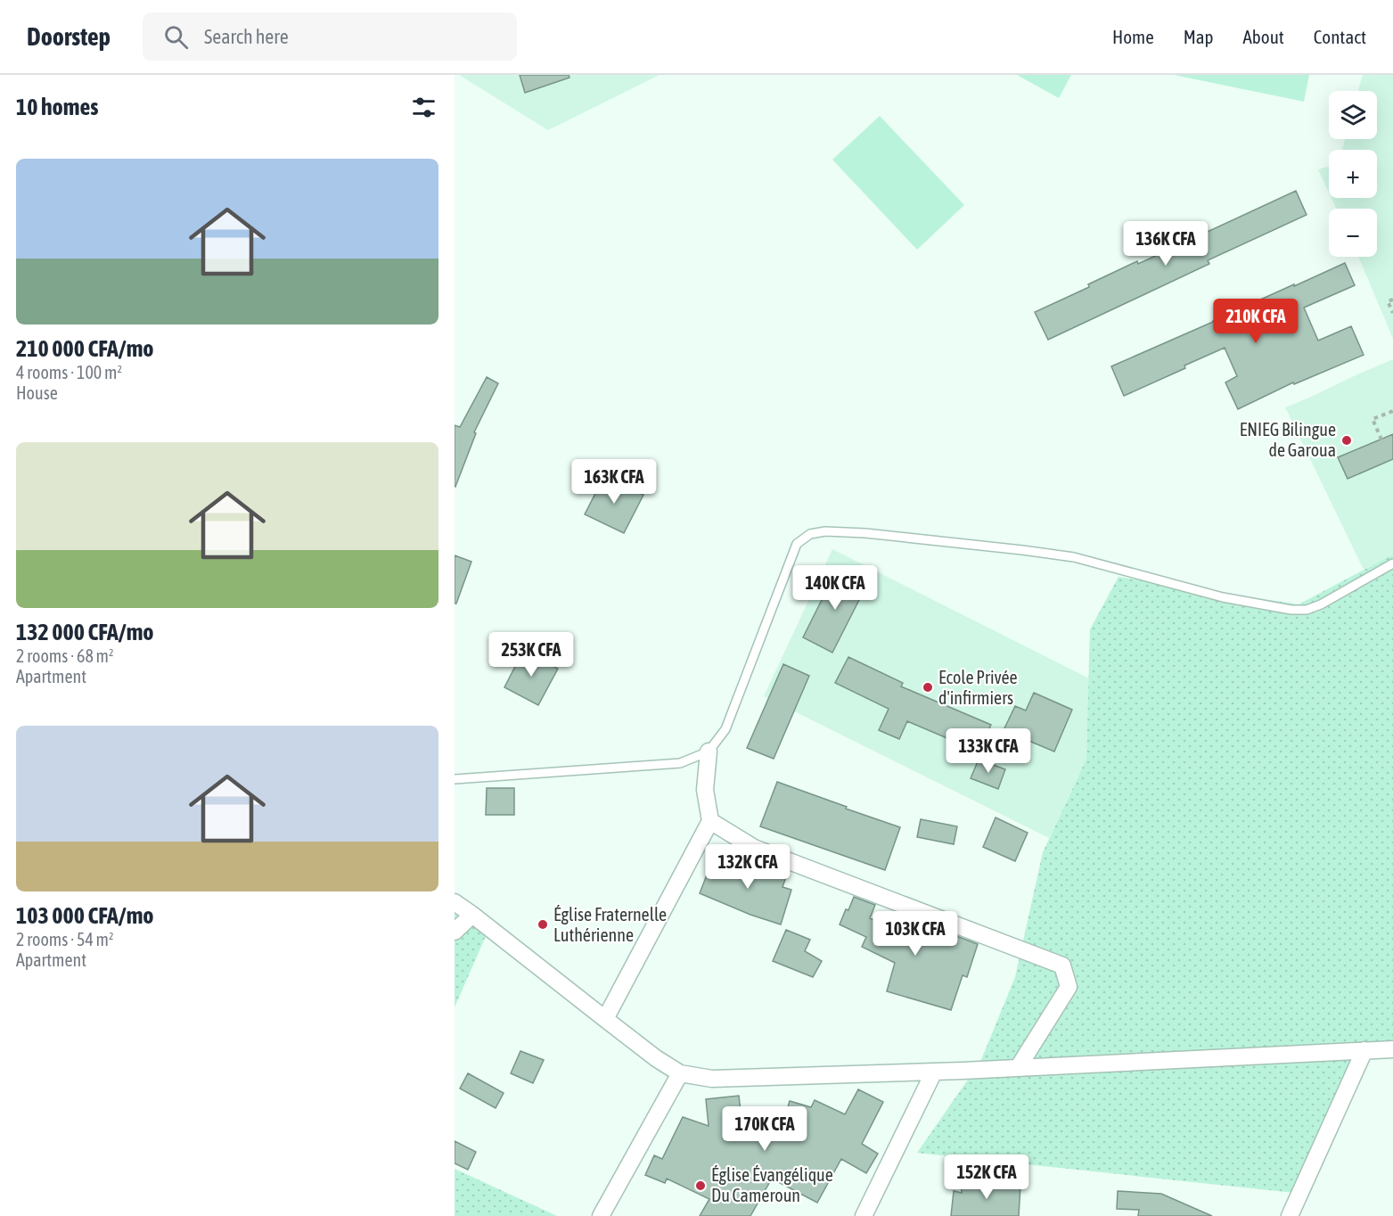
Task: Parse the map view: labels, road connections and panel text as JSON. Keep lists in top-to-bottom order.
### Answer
{
  "places": [
    "ENIEG Bilingue de Garoua",
    "Ecole Privée d'infirmiers",
    "Église Fraternelle Luthérienne",
    "Église Évangélique Du Cameroun"
  ],
  "page": {
    "header": "Doorstep",
    "search": "Search here",
    "nav": [
      "Home",
      "Map",
      "About",
      "Contact"
    ],
    "heading": "10 homes",
    "map_buttons": ["+", "−"],
    "list": [
      {
        "name": "210 000 CFA/mo",
        "note": "4 rooms · 100 m² · House"
      },
      {
        "name": "132 000 CFA/mo",
        "note": "2 rooms · 68 m² · Apartment"
      },
      {
        "name": "103 000 CFA/mo",
        "note": "2 rooms · 54 m² · Apartment"
      }
    ],
    "price": [
      "136K CFA",
      "210K CFA",
      "163K CFA",
      "140K CFA",
      "253K CFA",
      "133K CFA",
      "132K CFA",
      "103K CFA",
      "170K CFA",
      "152K CFA"
    ]
  }
}
